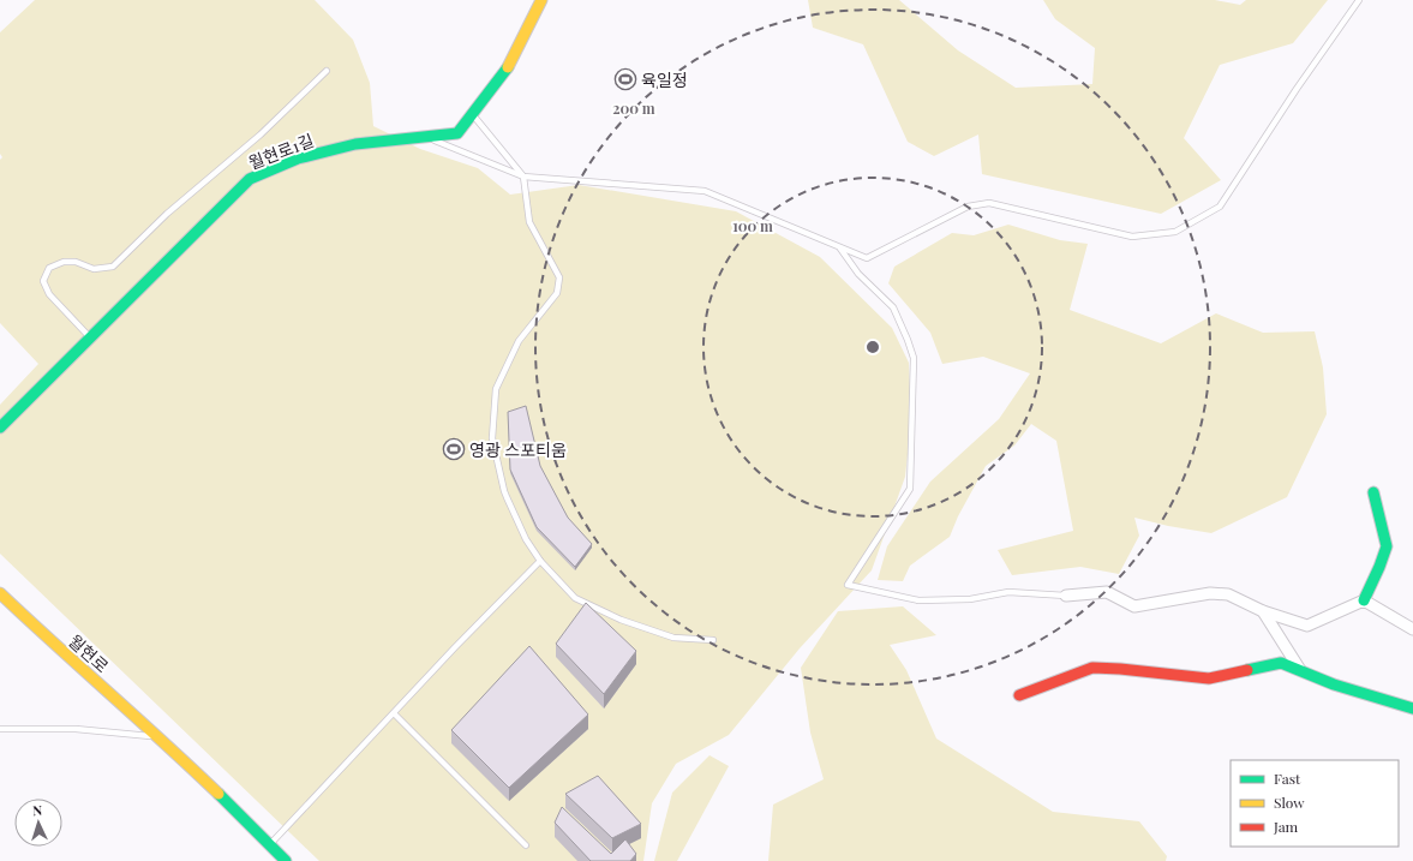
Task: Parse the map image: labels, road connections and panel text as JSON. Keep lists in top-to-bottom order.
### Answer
{
  "streets": {
    "street": ["월현로1길", "월현로"]
  },
  "places": {
    "sports": ["육일정", "영광 스포티움"]
  },
  "legend": ["Fast", "Slow", "Jam"],
  "north": "top",
  "rings": ["200 m", "100 m"]
}
